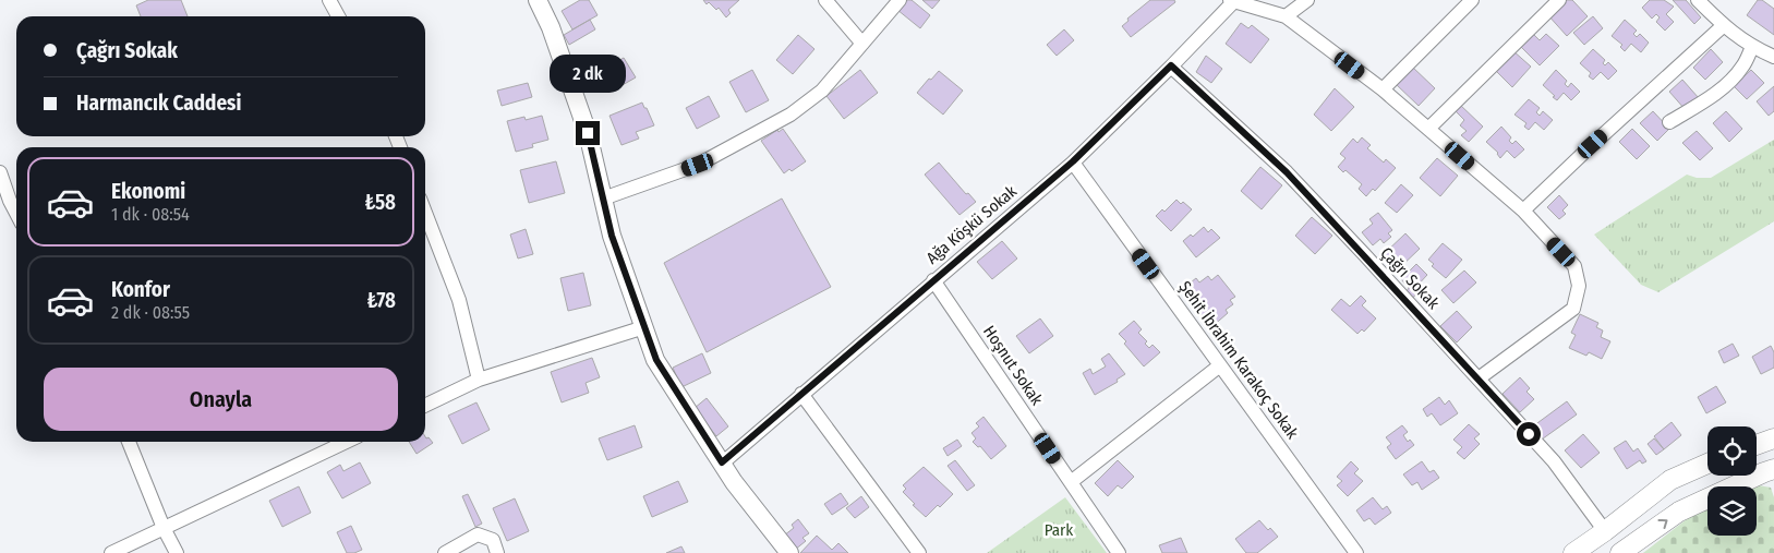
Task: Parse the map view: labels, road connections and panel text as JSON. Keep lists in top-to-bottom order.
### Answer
{
  "streets": {
    "street": [
      "Ağa Köşkü Sokak",
      "Çağrı Sokak",
      "Şehit İbrahim Karakoç Sokak",
      "Hoşnut Sokak"
    ]
  },
  "crossings": [
    ["Ağa Köşkü Sokak", "Çağrı Sokak"],
    ["Ağa Köşkü Sokak", "Şehit İbrahim Karakoç Sokak"],
    ["Ağa Köşkü Sokak", "Hoşnut Sokak"]
  ],
  "parks": ["Park"],
  "page": {
    "banner": ["Çağrı Sokak", "Harmancık Caddesi"],
    "bubble": "2 dk",
    "list": [
      {
        "name": "Ekonomi",
        "note": "1 dk · 08:54",
        "value": "₺58"
      },
      {
        "name": "Konfor",
        "note": "2 dk · 08:55",
        "value": "₺78"
      }
    ],
    "buttons": "Onayla"
  }
}
